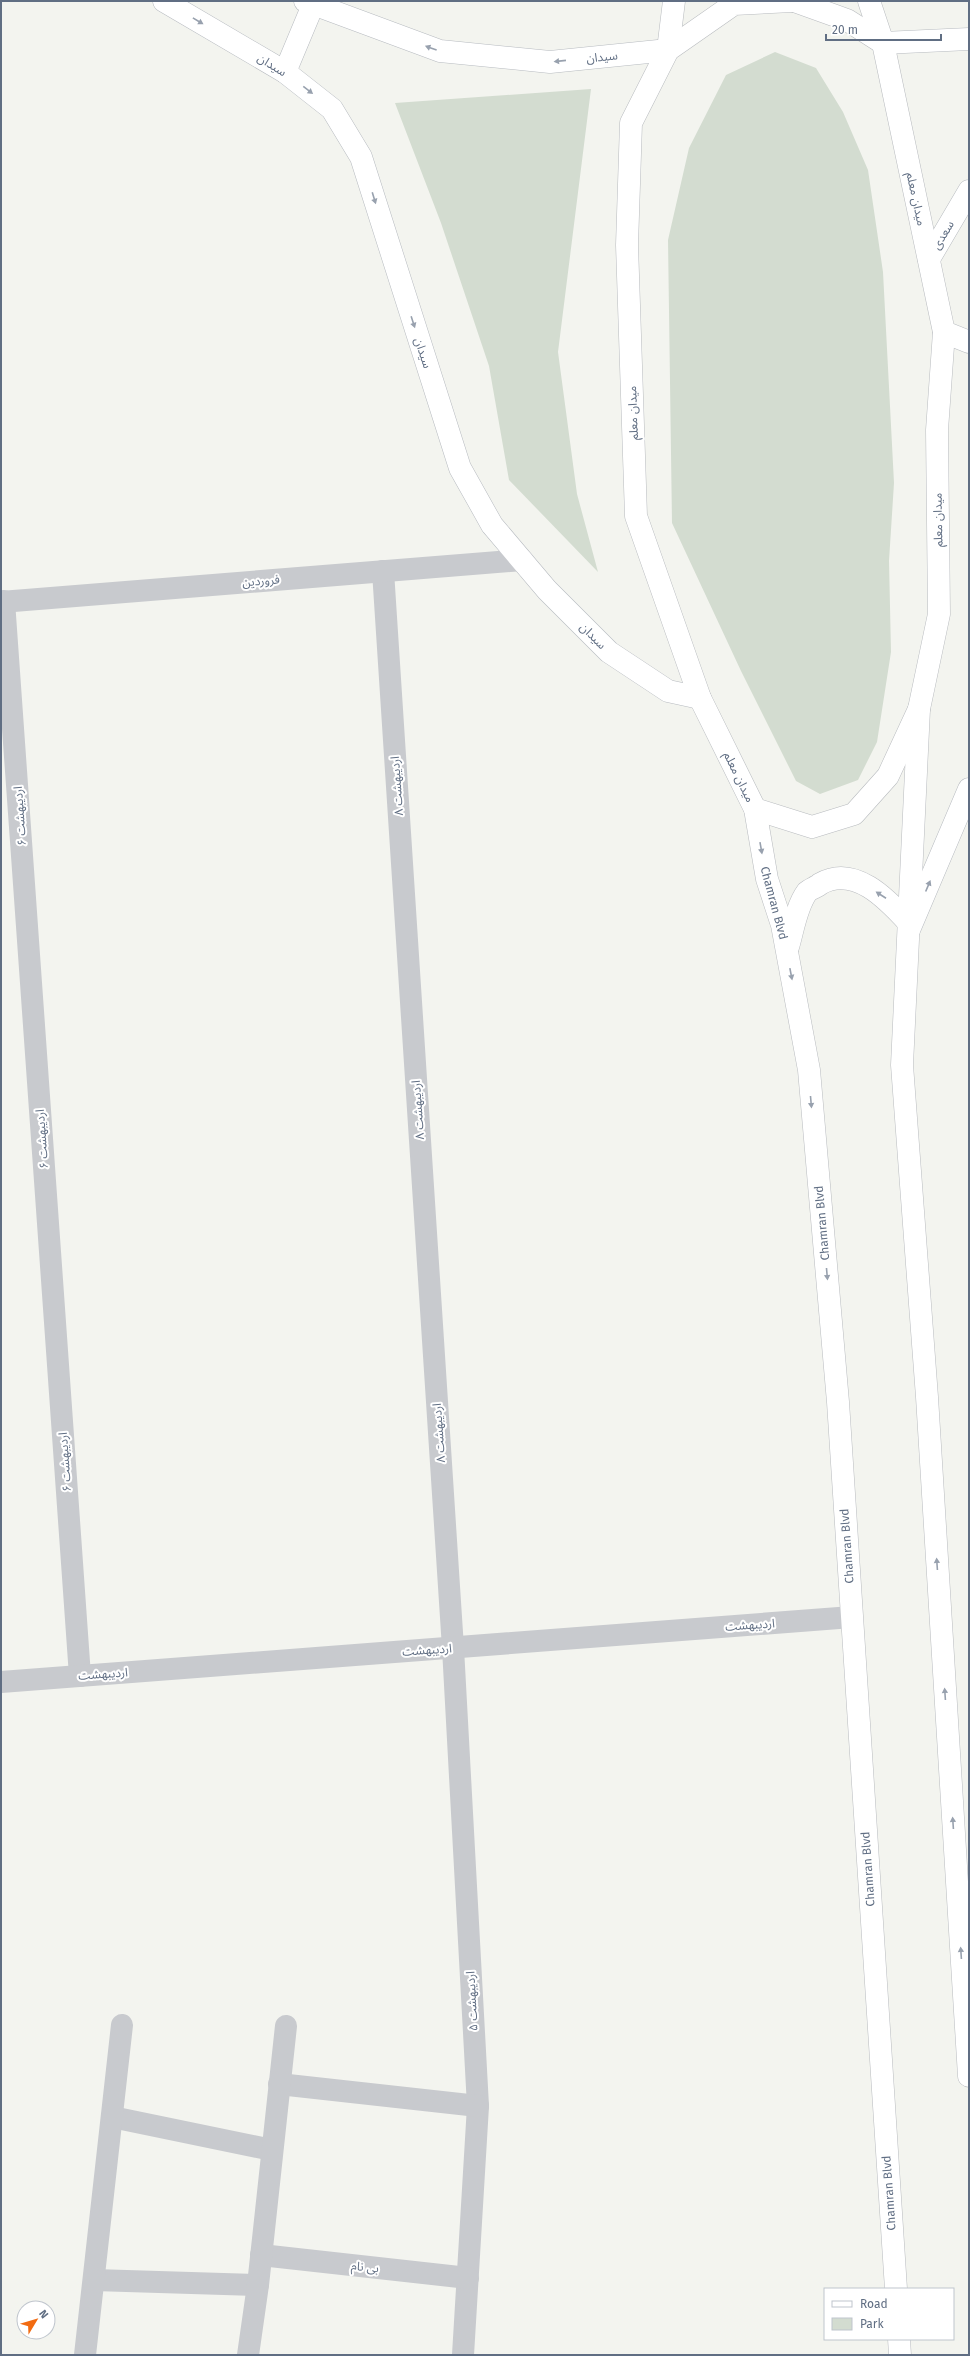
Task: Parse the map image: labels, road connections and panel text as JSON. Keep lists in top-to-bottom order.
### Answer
{
  "streets": {
    "main road": [
      "سیدان",
      "میدان معلم",
      "سعدی",
      "Chamran Blvd"
    ],
    "street": [
      "فروردین",
      "اردیبهشت ۸",
      "اردیبهشت ۶",
      "اردیبهشت",
      "اردیبهشت ۵",
      "بی نام"
    ]
  },
  "crossings": [
    ["سیدان", "میدان معلم"],
    ["سیدان", "فروردین"],
    ["میدان معلم", "سعدی"],
    ["میدان معلم", "Chamran Blvd"],
    ["فروردین", "اردیبهشت ۸"],
    ["فروردین", "اردیبهشت ۶"],
    ["اردیبهشت ۸", "اردیبهشت"],
    ["اردیبهشت ۸", "اردیبهشت ۵"],
    ["اردیبهشت ۶", "اردیبهشت"],
    ["Chamran Blvd", "اردیبهشت"],
    ["اردیبهشت", "اردیبهشت ۵"],
    ["اردیبهشت ۵", "بی نام"]
  ],
  "legend": ["Road", "Park"],
  "scale_bar": "20 m",
  "north": "top right"
}
